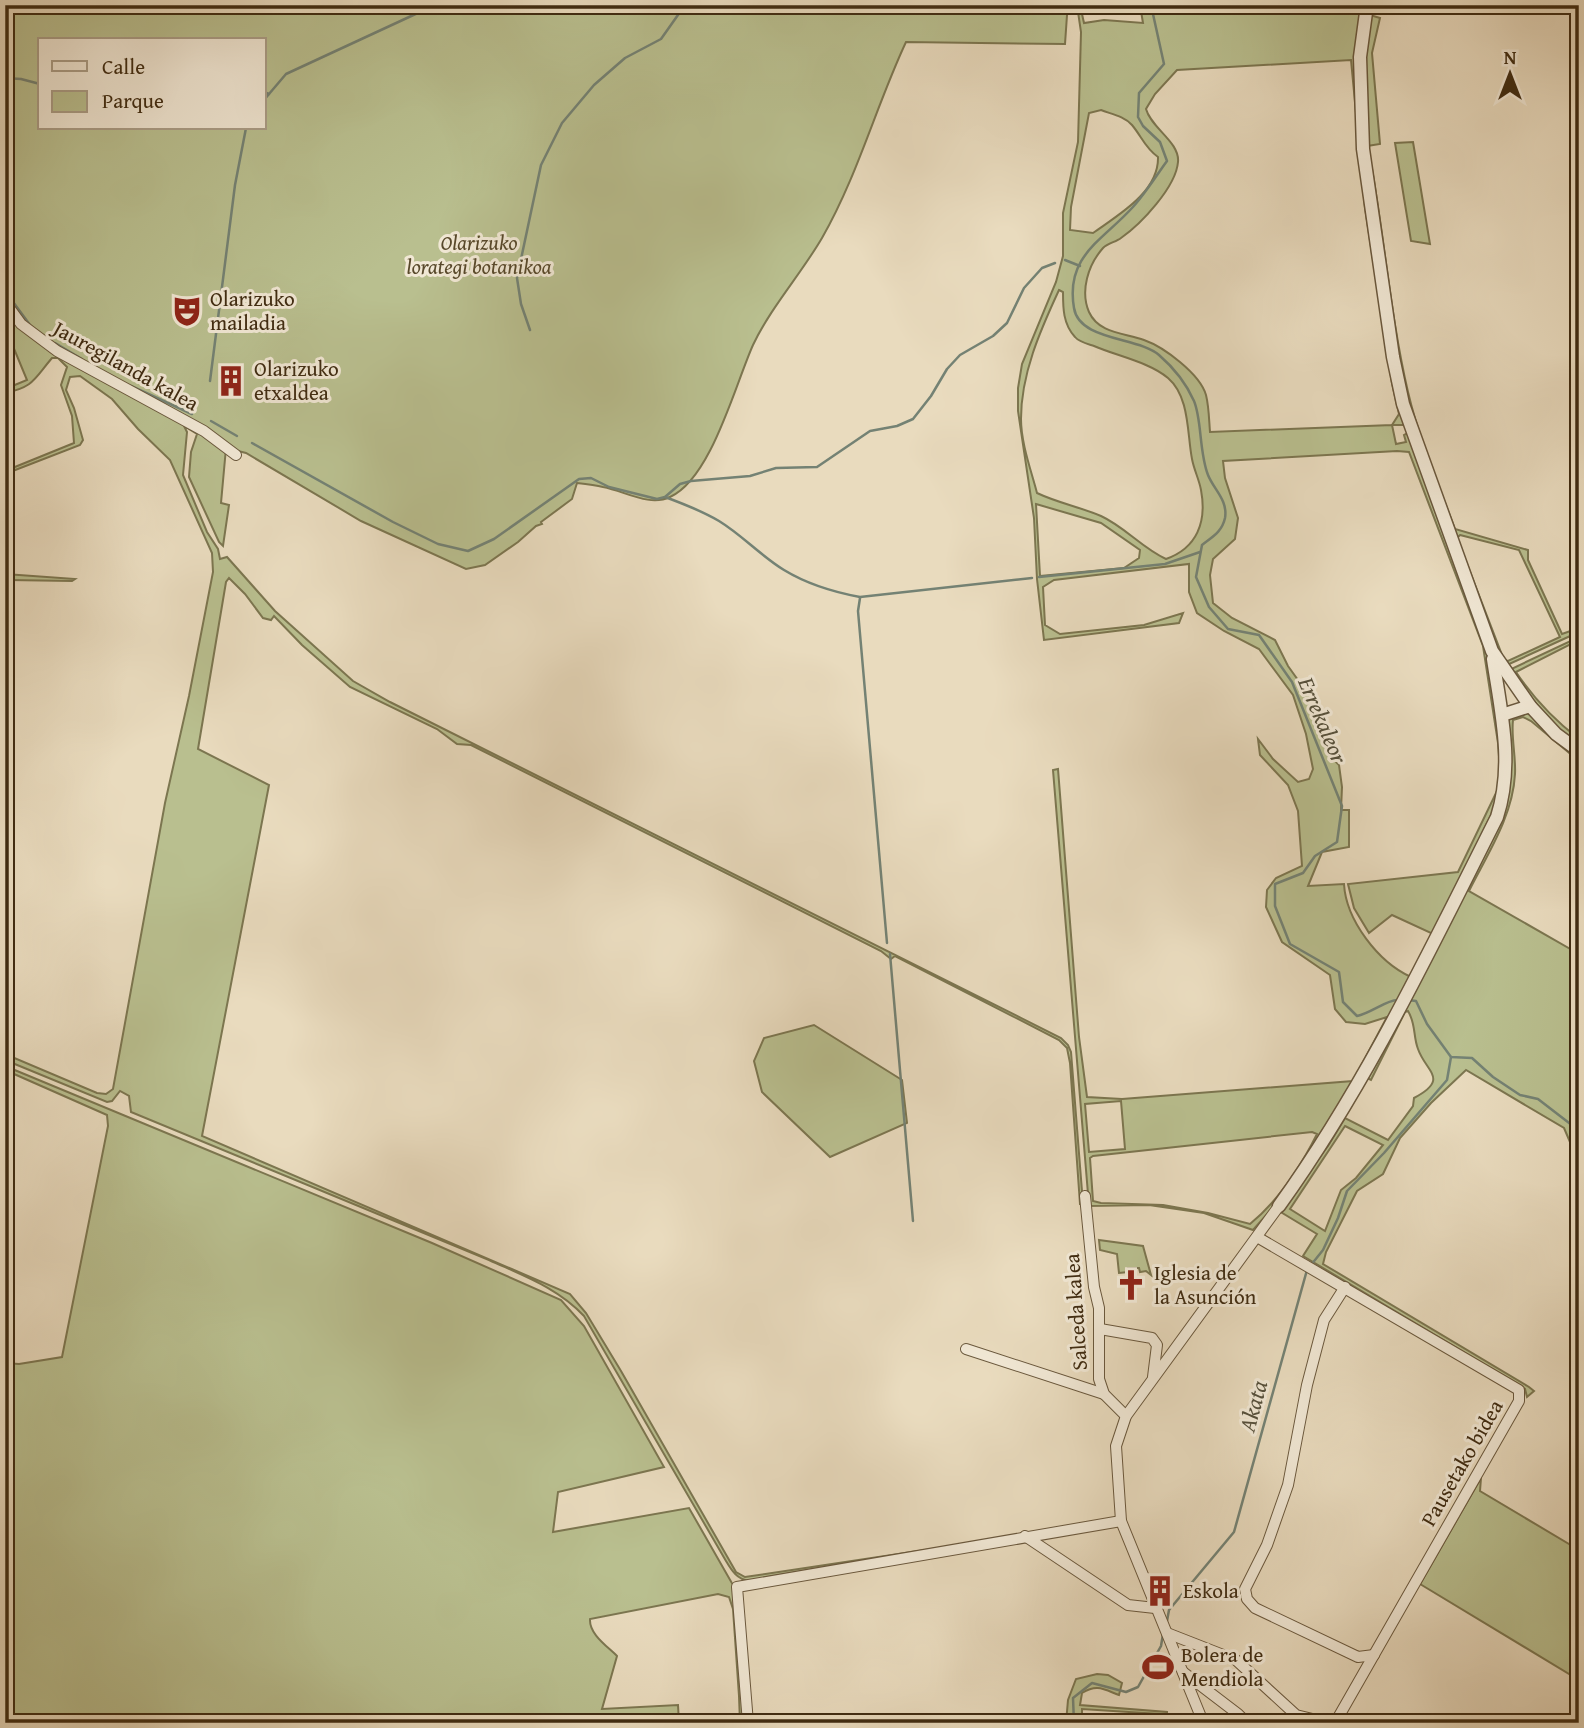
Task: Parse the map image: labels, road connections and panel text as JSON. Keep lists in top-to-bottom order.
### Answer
{
  "streets": {
    "street": ["Jauregilanda kalea", "Salceda kalea", "Pausetako bidea"]
  },
  "water": ["Errekaleor", "Akata"],
  "parks": ["Olarizuko lorategi botanikoa"],
  "places": {
    "theatre": ["Olarizuko mailadia"],
    "building": ["Olarizuko etxaldea", "Eskola"],
    "church": ["Iglesia de la Asunción"],
    "sports": ["Bolera de Mendiola"]
  },
  "legend": ["Calle", "Parque"],
  "north": "top"
}
